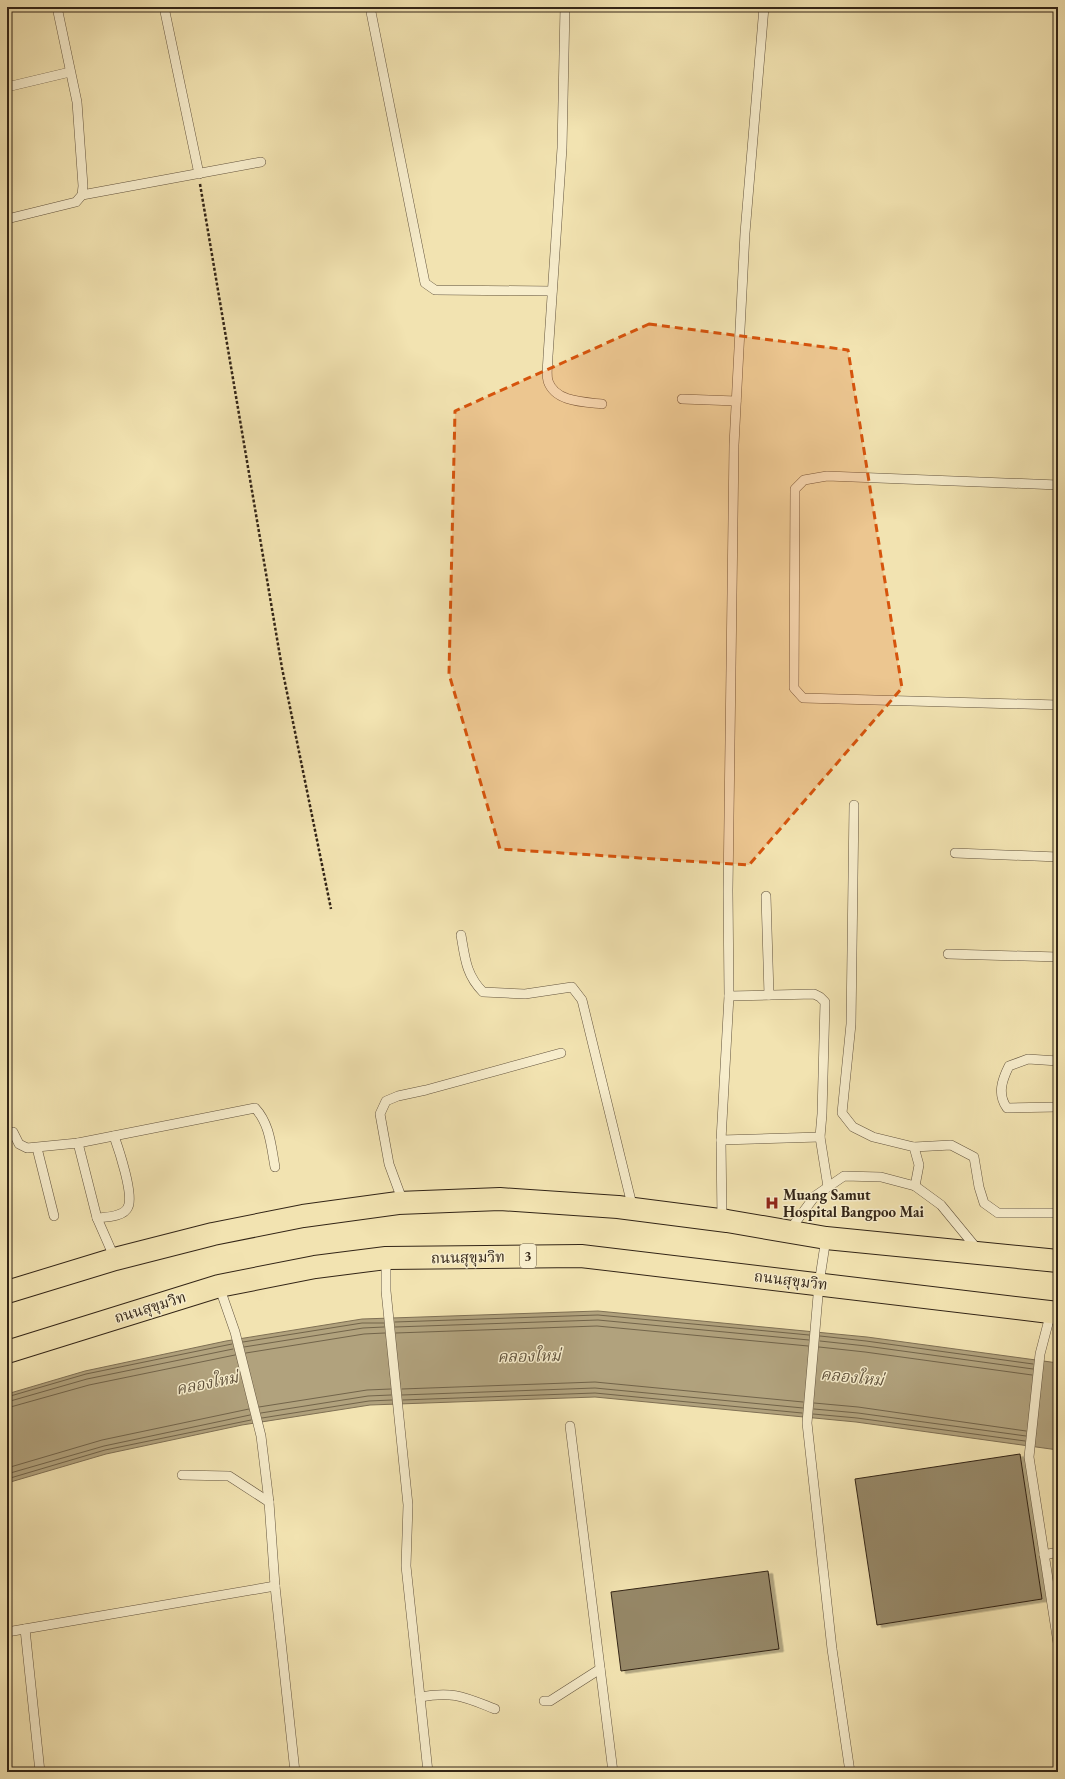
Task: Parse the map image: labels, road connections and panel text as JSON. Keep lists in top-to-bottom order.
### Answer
{
  "streets": {
    "highway": ["3", "ถนนสุขุมวิท"]
  },
  "water": ["คลองใหม่"],
  "places": {
    "hospital": ["Muang Samut Hospital Bangpoo Mai"]
  }
}
